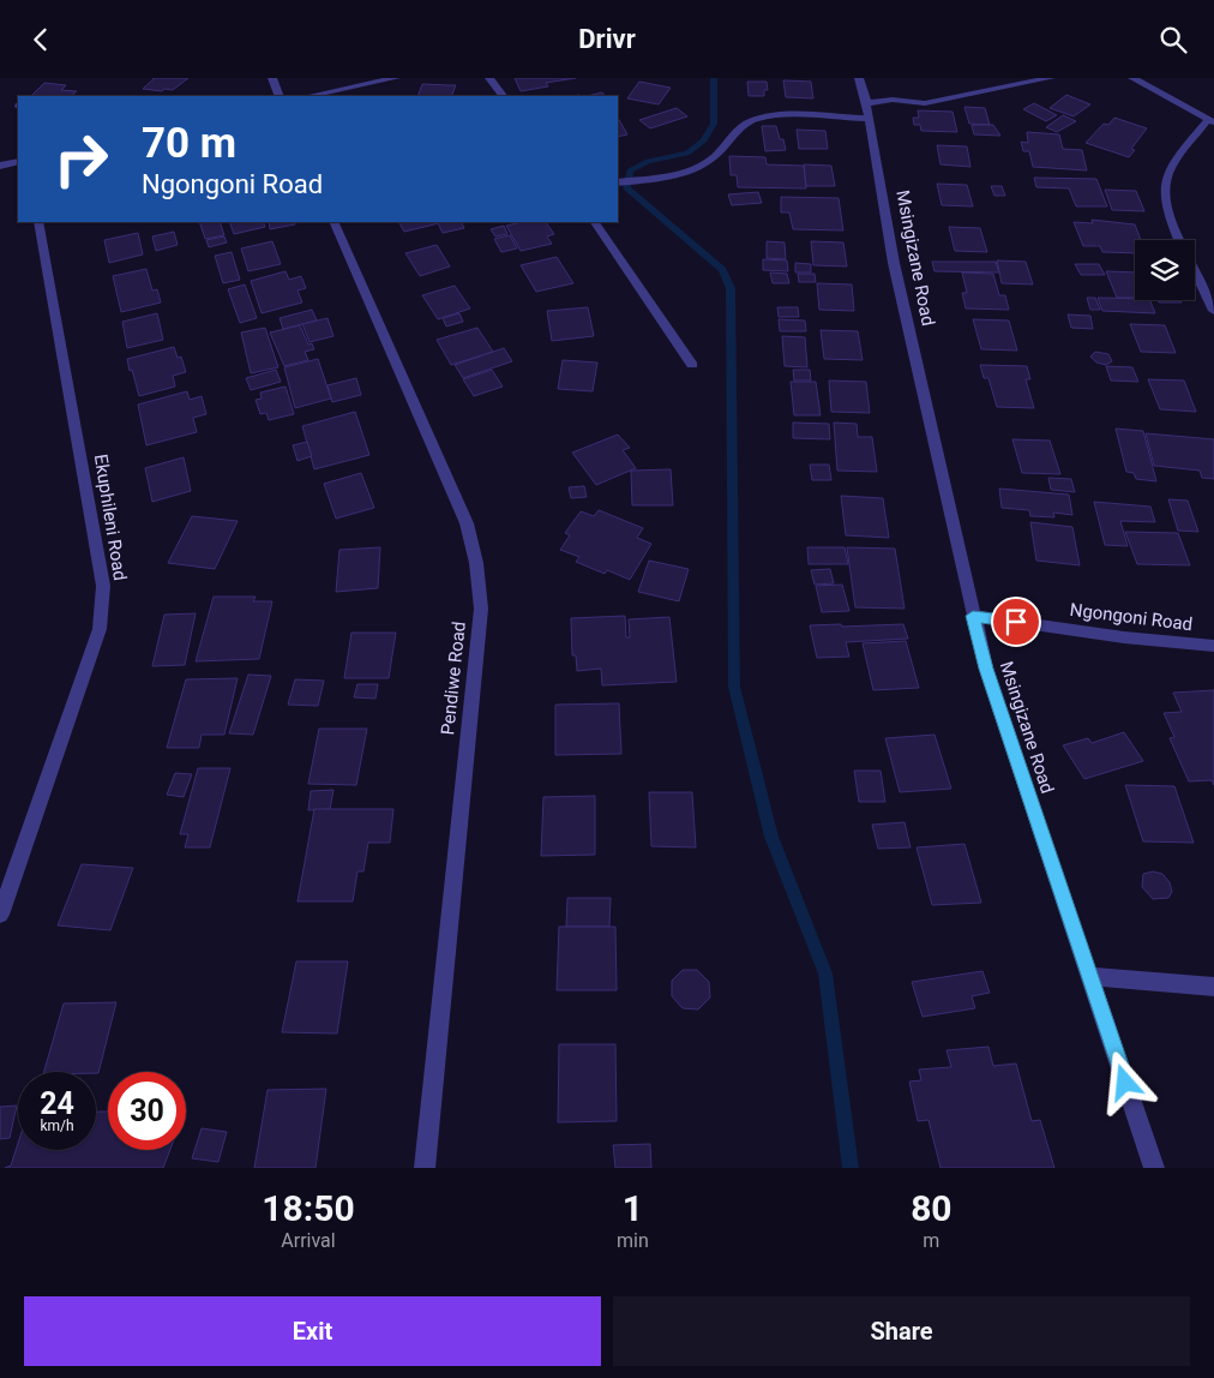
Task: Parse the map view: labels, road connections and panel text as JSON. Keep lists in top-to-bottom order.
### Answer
{
  "streets": {
    "street": [
      "Msingizane Road",
      "Ekuphileni Road",
      "Ngongoni Road",
      "Pendiwe Road"
    ]
  },
  "crossings": [
    ["Msingizane Road", "Ngongoni Road"]
  ],
  "page": {
    "header": "Drivr",
    "turn": ["70 m", "Ngongoni Road"],
    "speed": "24 km/h",
    "limit": "30",
    "eta": [
      "18:50",
      "Arrival",
      "1",
      "min",
      "80",
      "m"
    ],
    "buttons": ["Exit", "Share"]
  }
}
